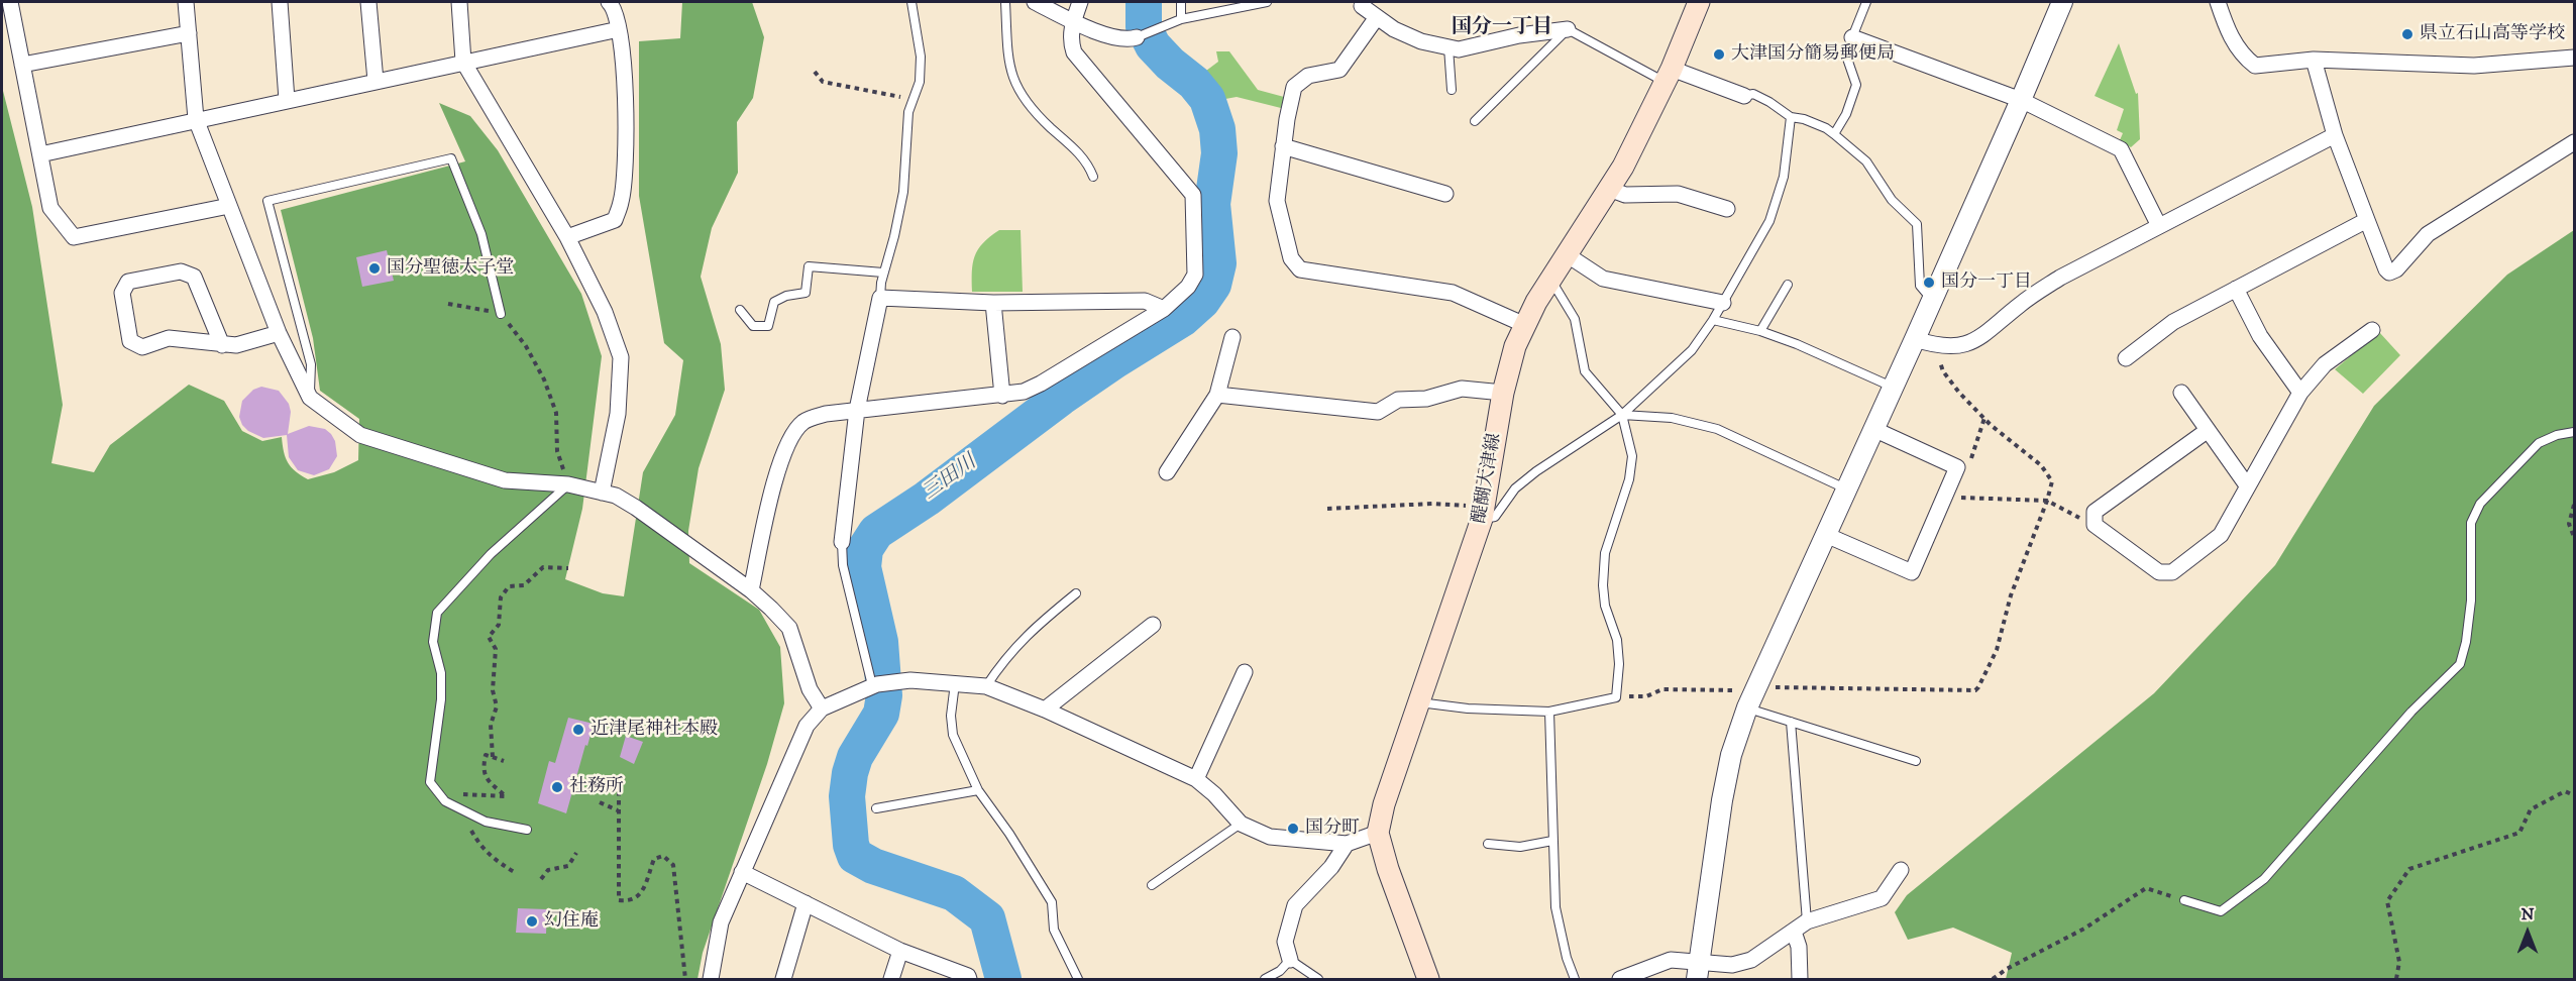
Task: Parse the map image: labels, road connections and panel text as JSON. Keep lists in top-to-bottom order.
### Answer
{
  "streets": {
    "main road": ["醍醐大津線"]
  },
  "districts": ["国分一丁目"],
  "water": ["三田川"],
  "places": [
    "県立石山高等学校",
    "大津国分簡易郵便局",
    "国分聖徳太子堂",
    "国分一丁目",
    "近津尾神社本殿",
    "社務所",
    "国分町",
    "幻住庵"
  ],
  "north": "top"
}
